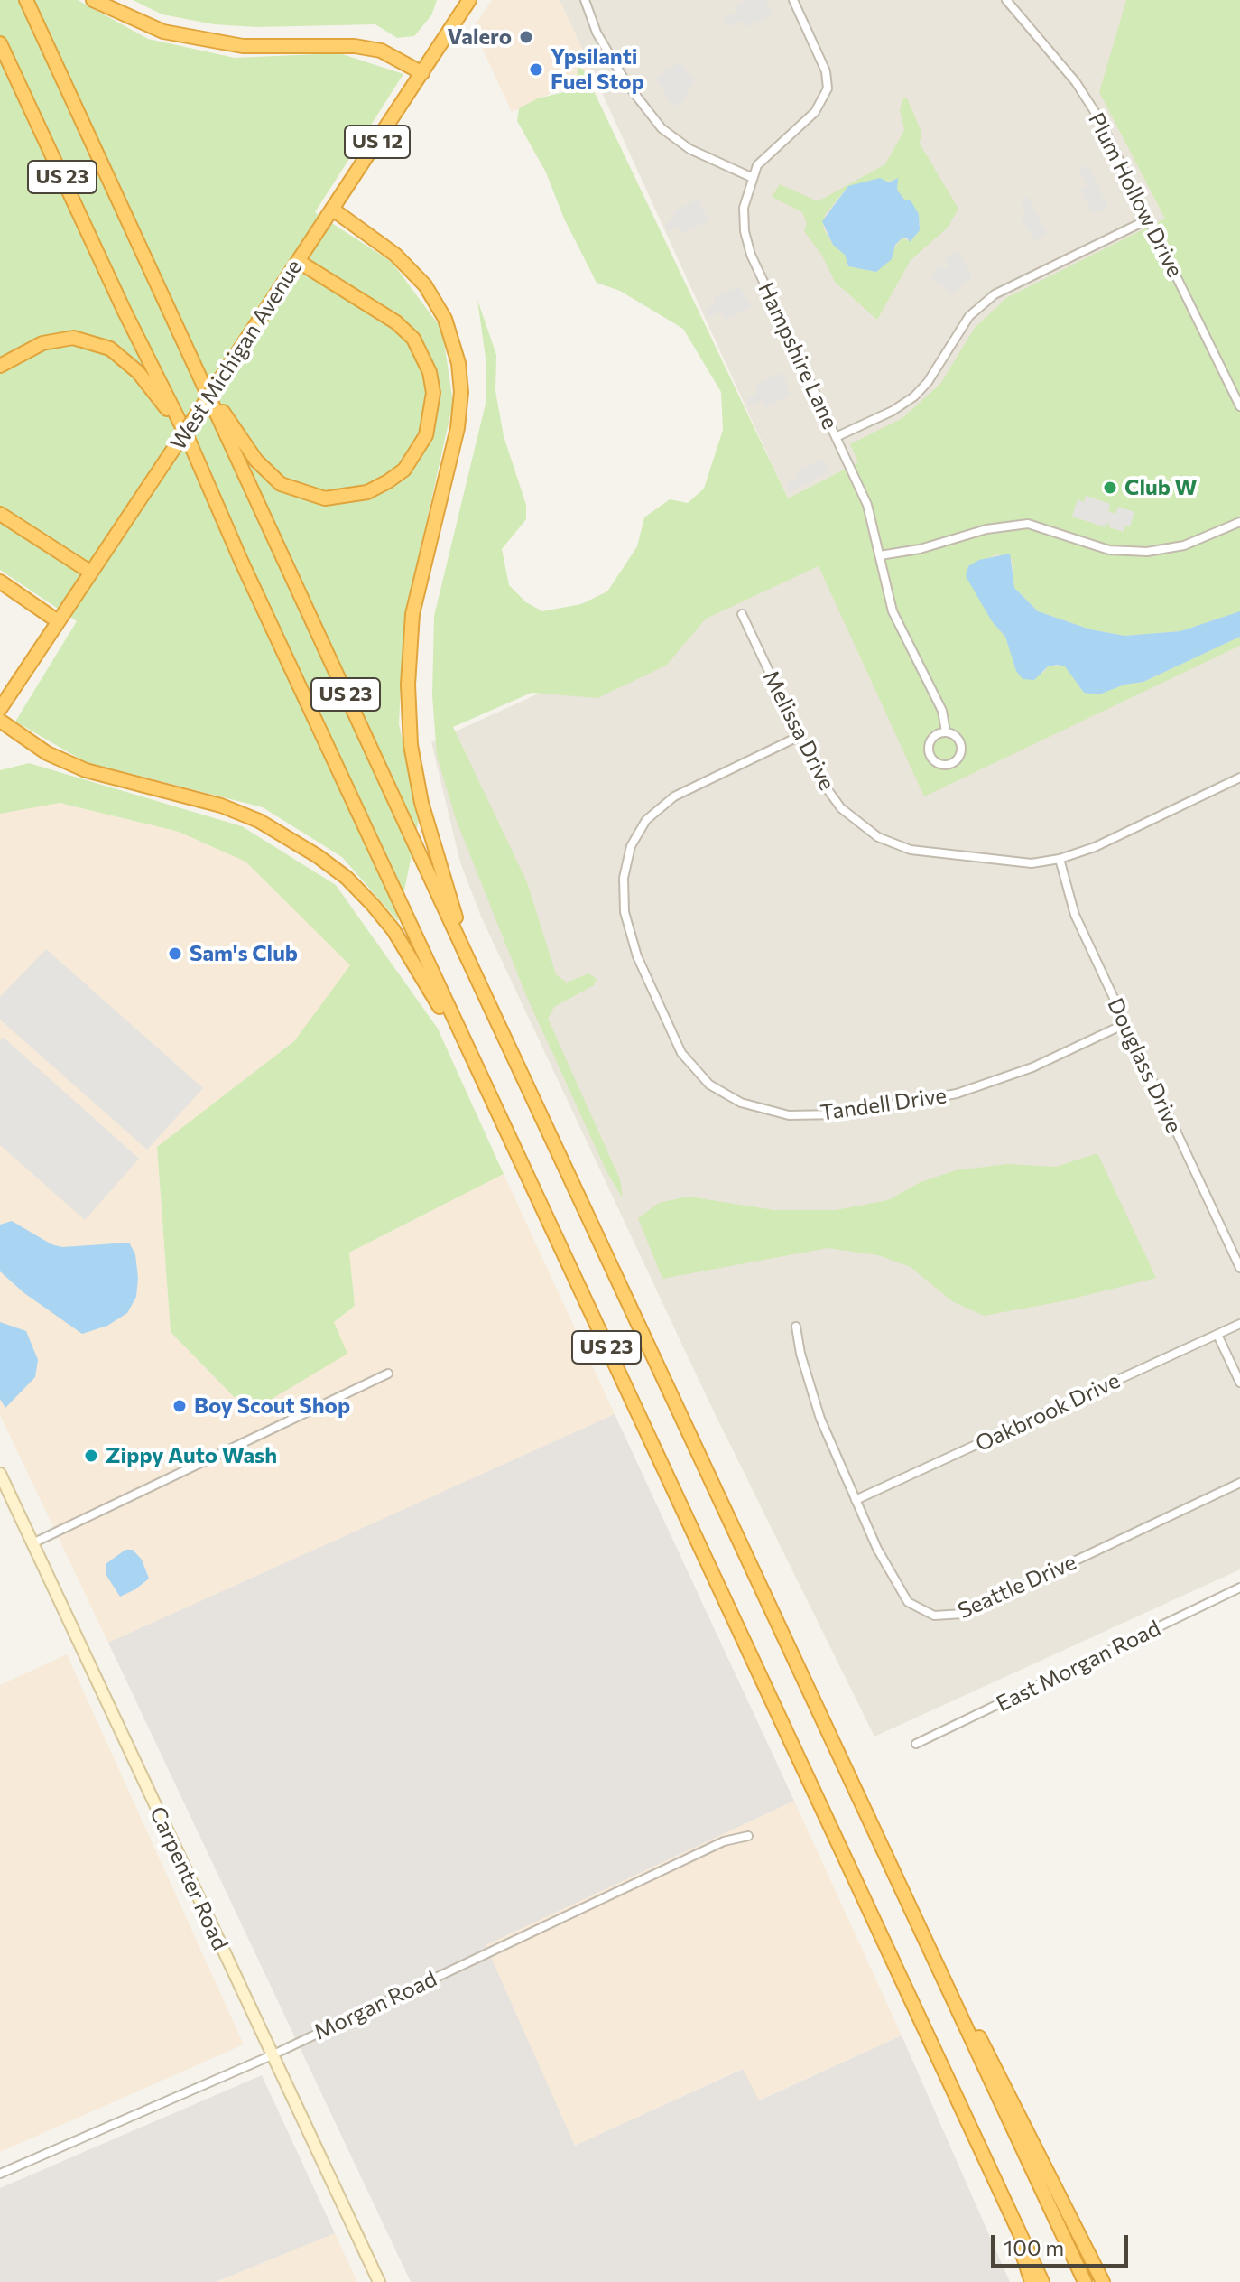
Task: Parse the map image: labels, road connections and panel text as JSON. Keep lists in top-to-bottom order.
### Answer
{
  "streets": {
    "highway": ["US 12", "US 23", "West Michigan Avenue"],
    "main road": ["Carpenter Road"],
    "street": [
      "Plum Hollow Drive",
      "Hampshire Lane",
      "Melissa Drive",
      "Douglass Drive",
      "Tandell Drive",
      "Oakbrook Drive",
      "Seattle Drive",
      "East Morgan Road",
      "Morgan Road"
    ]
  },
  "crossings": [
    ["Melissa Drive", "Douglass Drive"],
    ["Melissa Drive", "Tandell Drive"],
    ["Douglass Drive", "Tandell Drive"],
    ["Oakbrook Drive", "Seattle Drive"],
    ["Carpenter Road", "Morgan Road"]
  ],
  "places": [
    "Valero",
    "Ypsilanti Fuel Stop",
    "Club W",
    "Sam's Club",
    "Boy Scout Shop",
    "Zippy Auto Wash"
  ],
  "scale_bar": "100 m"
}
